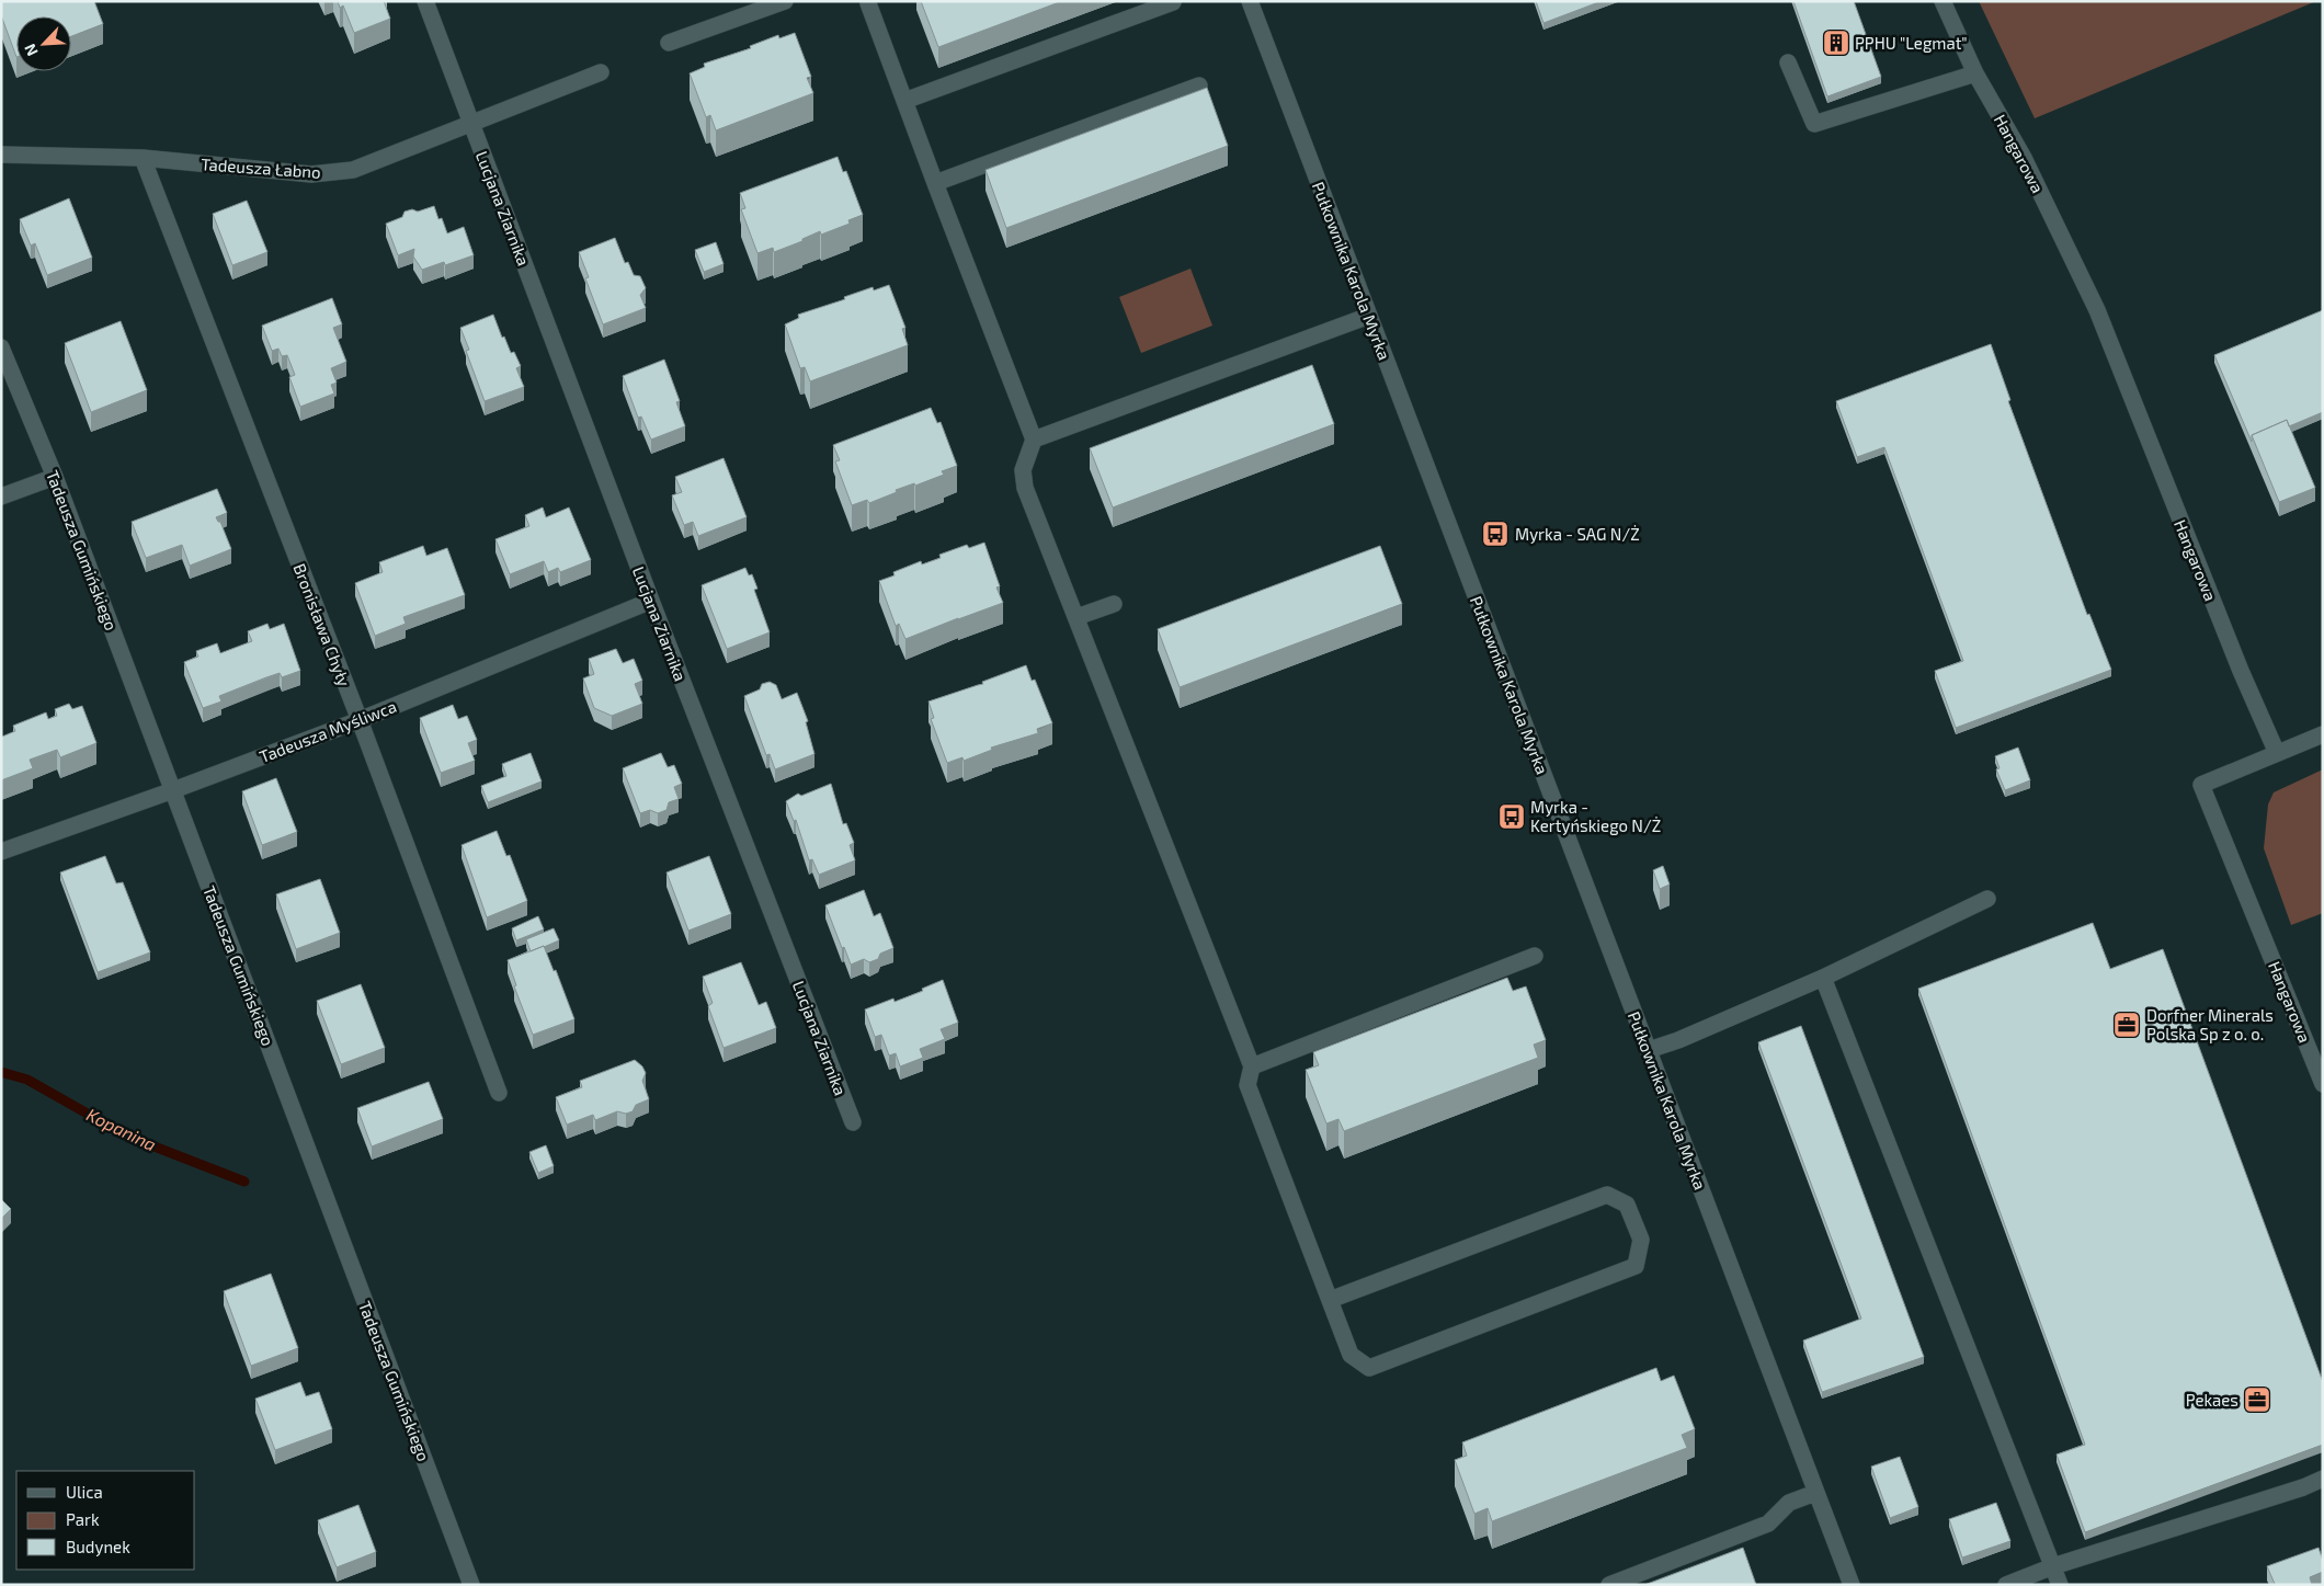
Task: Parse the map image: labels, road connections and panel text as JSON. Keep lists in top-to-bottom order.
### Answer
{
  "streets": {
    "street": [
      "Hangarowa",
      "Tadeusza Łabno",
      "Lucjana Ziarnika",
      "Pułkownika Karola Myrka",
      "Tadeusza Gumińskiego",
      "Bronisława Chyły",
      "Tadeusza Myśliwca"
    ]
  },
  "crossings": [
    ["Tadeusza Łabno", "Lucjana Ziarnika"],
    ["Tadeusza Łabno", "Bronisława Chyły"],
    ["Lucjana Ziarnika", "Tadeusza Myśliwca"],
    ["Tadeusza Gumińskiego", "Tadeusza Myśliwca"],
    ["Bronisława Chyły", "Tadeusza Myśliwca"]
  ],
  "water": ["Kopanina"],
  "places": {
    "building": ["PPHU \"Legmat\""],
    "bus stop": ["Myrka - SAG N/Ż", "Myrka - Kertyńskiego N/Ż"],
    "office": ["Dorfner Minerals Polska Sp z o. o.", "Pekaes"]
  },
  "legend": ["Ulica", "Park", "Budynek"],
  "north": "bottom left"
}
